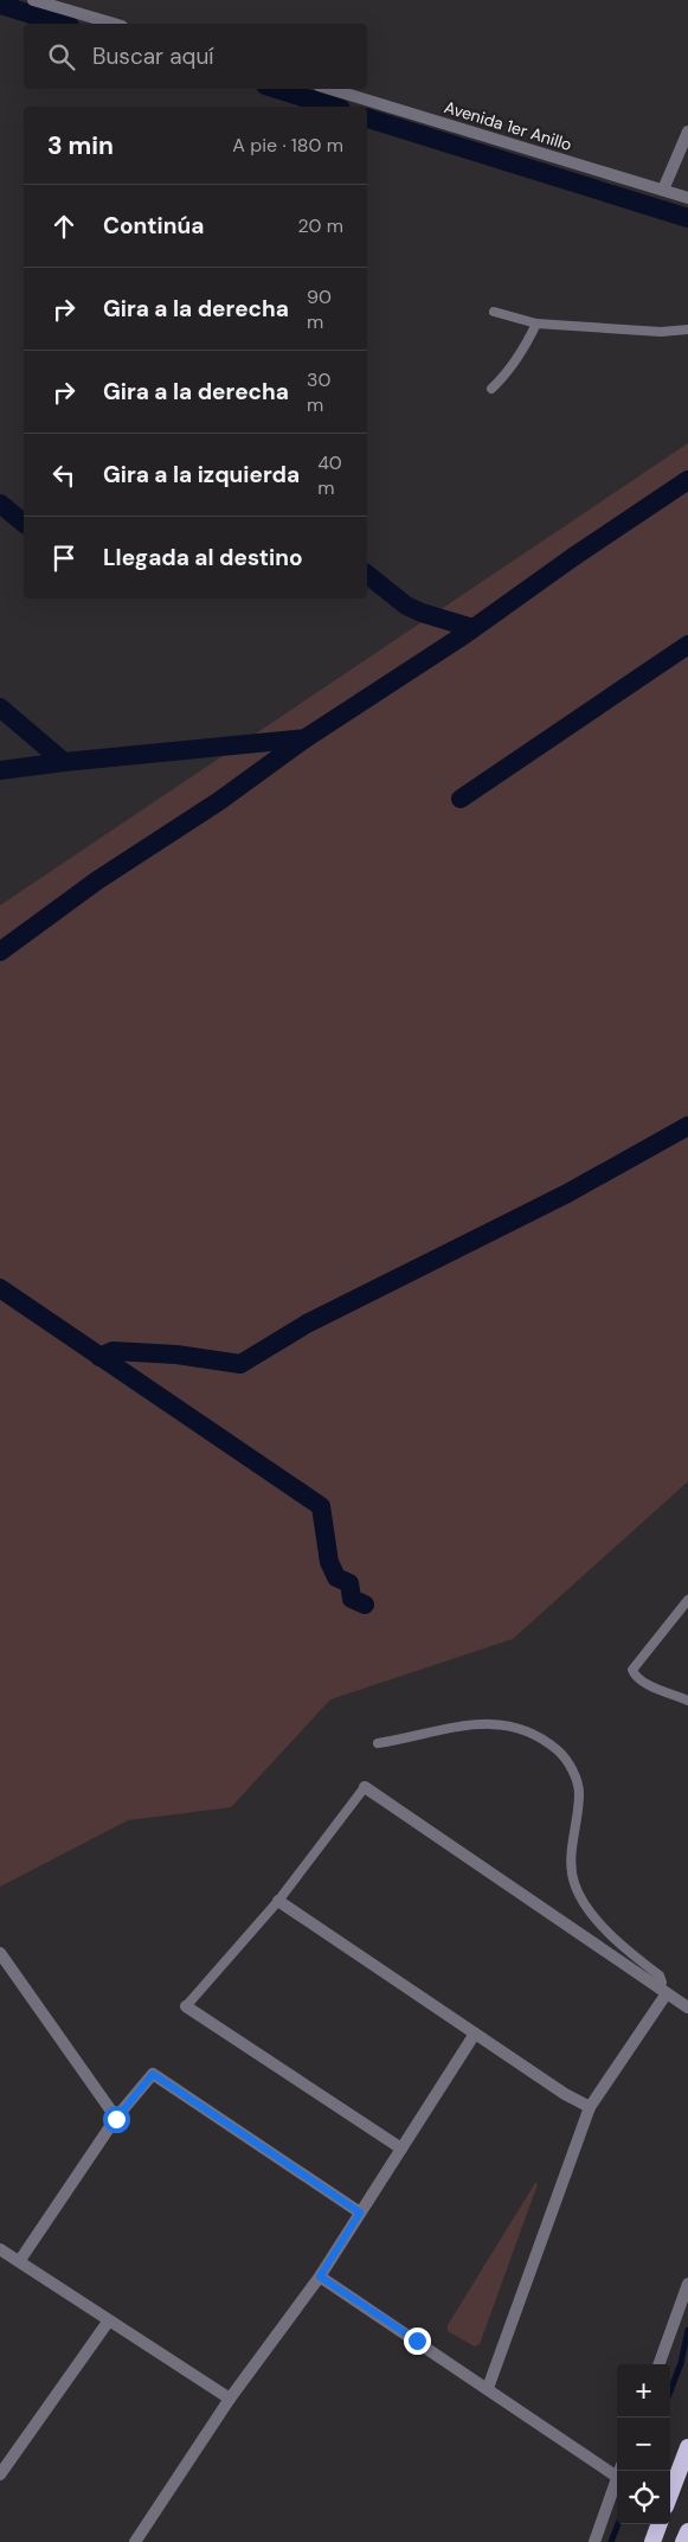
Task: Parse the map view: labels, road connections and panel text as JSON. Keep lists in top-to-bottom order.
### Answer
{
  "streets": {
    "street": ["Avenida 1er Anillo"]
  },
  "page": {
    "search": "Buscar aquí",
    "heading": ["3 min", "A pie · 180 m"],
    "list": [
      ["Continúa", "20 m"],
      ["Gira a la derecha", "90 m"],
      ["Gira a la derecha", "30 m"],
      ["Gira a la izquierda", "40 m"],
      "Llegada al destino"
    ],
    "map_buttons": ["+", "−"]
  }
}
